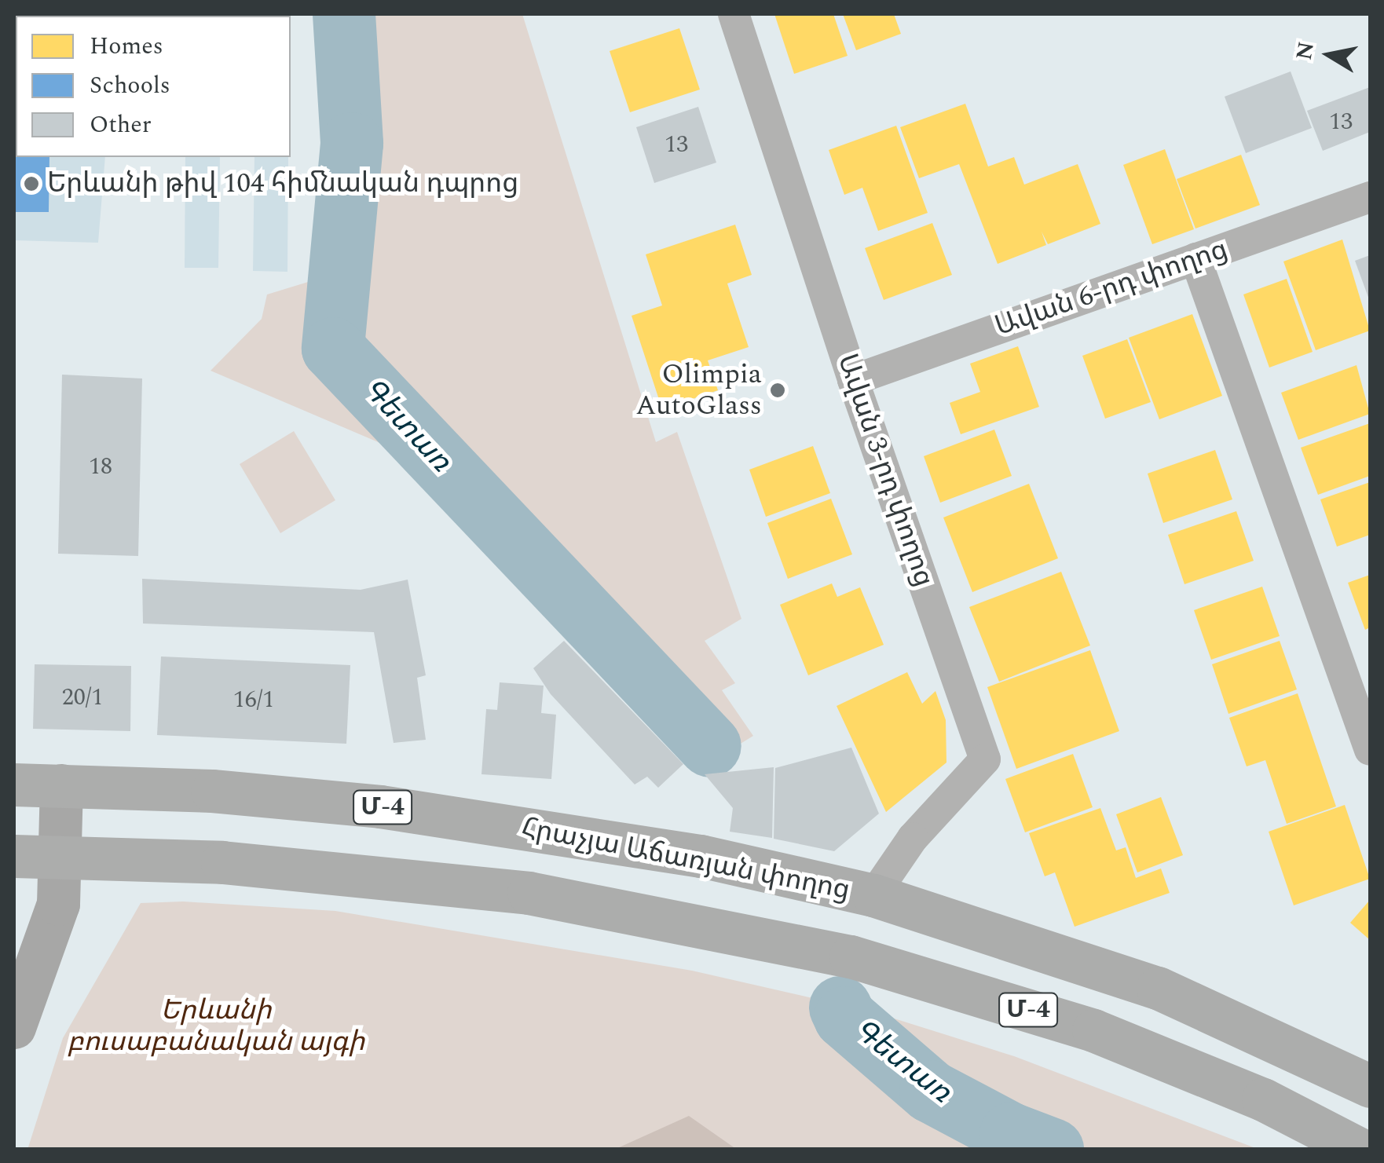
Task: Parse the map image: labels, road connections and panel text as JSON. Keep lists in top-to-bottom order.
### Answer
{
  "streets": {
    "highway": ["Մ-4", "Հրաչյա Աճառյան փողոց"],
    "street": ["Ավան 6-րդ փողոց", "Ավան 3-րդ փողոց"]
  },
  "crossings": [
    ["Ավան 6-րդ փողոց", "Ավան 3-րդ փողոց"],
    ["Ավան 3-րդ փողոց", "Հրաչյա Աճառյան փողոց"]
  ],
  "water": ["Գետառ"],
  "parks": ["Երևանի բուսաբանական այգի"],
  "places": ["Երևանի թիվ 104 հիմնական դպրոց", "Olimpia AutoGlass"],
  "house_numbers": [
    "13",
    "13",
    "18",
    "20/1",
    "16/1"
  ],
  "legend": ["Homes", "Schools", "Other"],
  "north": "left"
}
